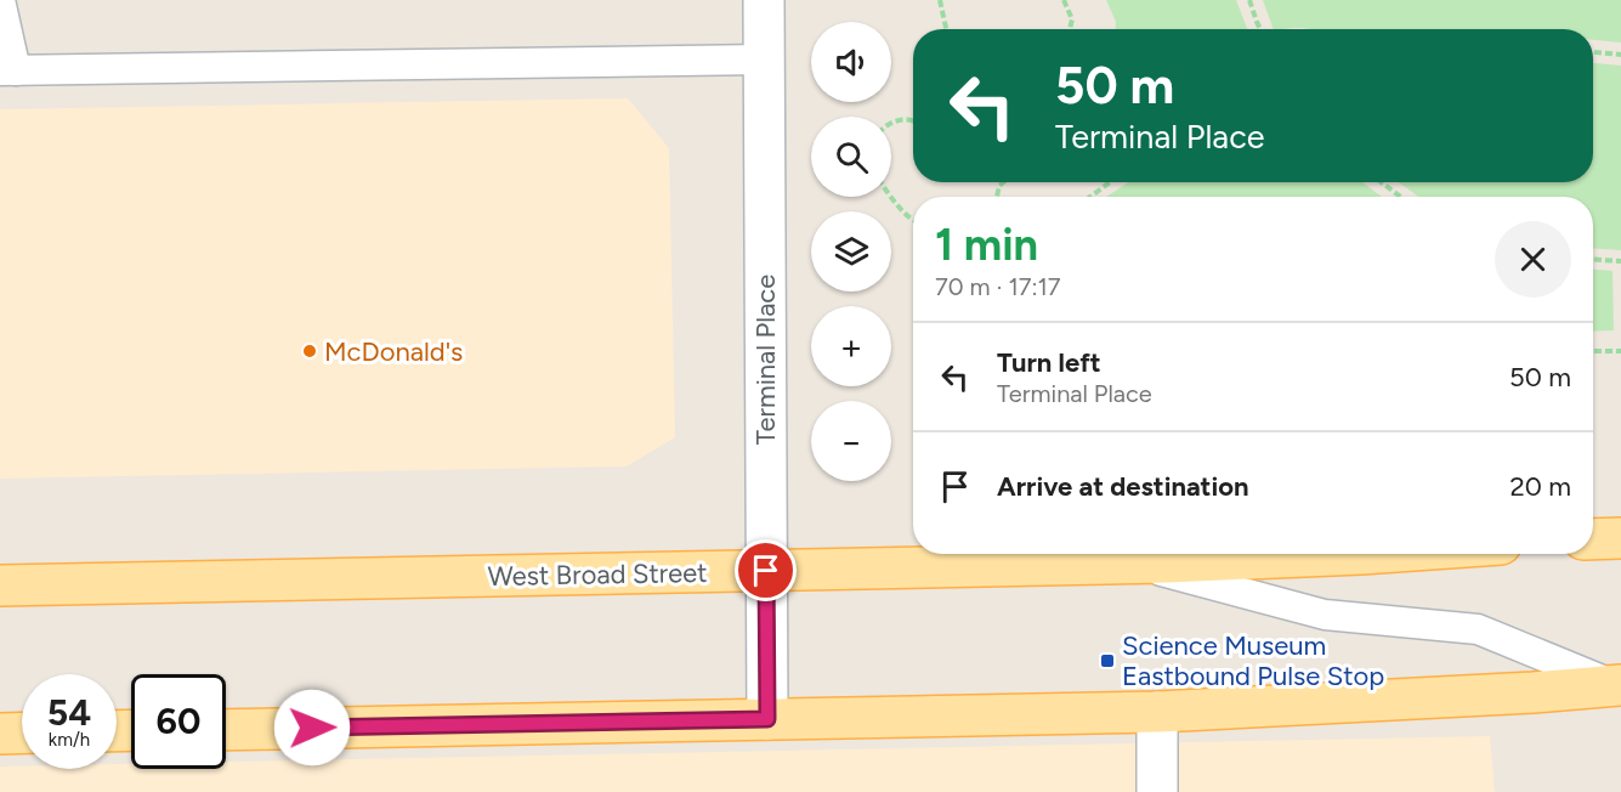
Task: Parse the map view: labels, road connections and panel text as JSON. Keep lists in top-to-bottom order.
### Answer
{
  "streets": {
    "main road": ["West Broad Street"],
    "street": ["Terminal Place"]
  },
  "crossings": [
    ["Terminal Place", "West Broad Street"]
  ],
  "places": {
    "other": ["McDonald's"],
    "transit": ["Science Museum Eastbound Pulse Stop"]
  },
  "page": {
    "map_buttons": ["+", "−"],
    "turn": ["50 m", "Terminal Place"],
    "heading": ["1 min", "70 m · 17:17"],
    "list": [
      {
        "name": "Turn left",
        "note": "Terminal Place",
        "value": "50 m"
      },
      {
        "name": "Arrive at destination",
        "value": "20 m"
      }
    ],
    "speed": "54 km/h",
    "limit": "60"
  }
}
